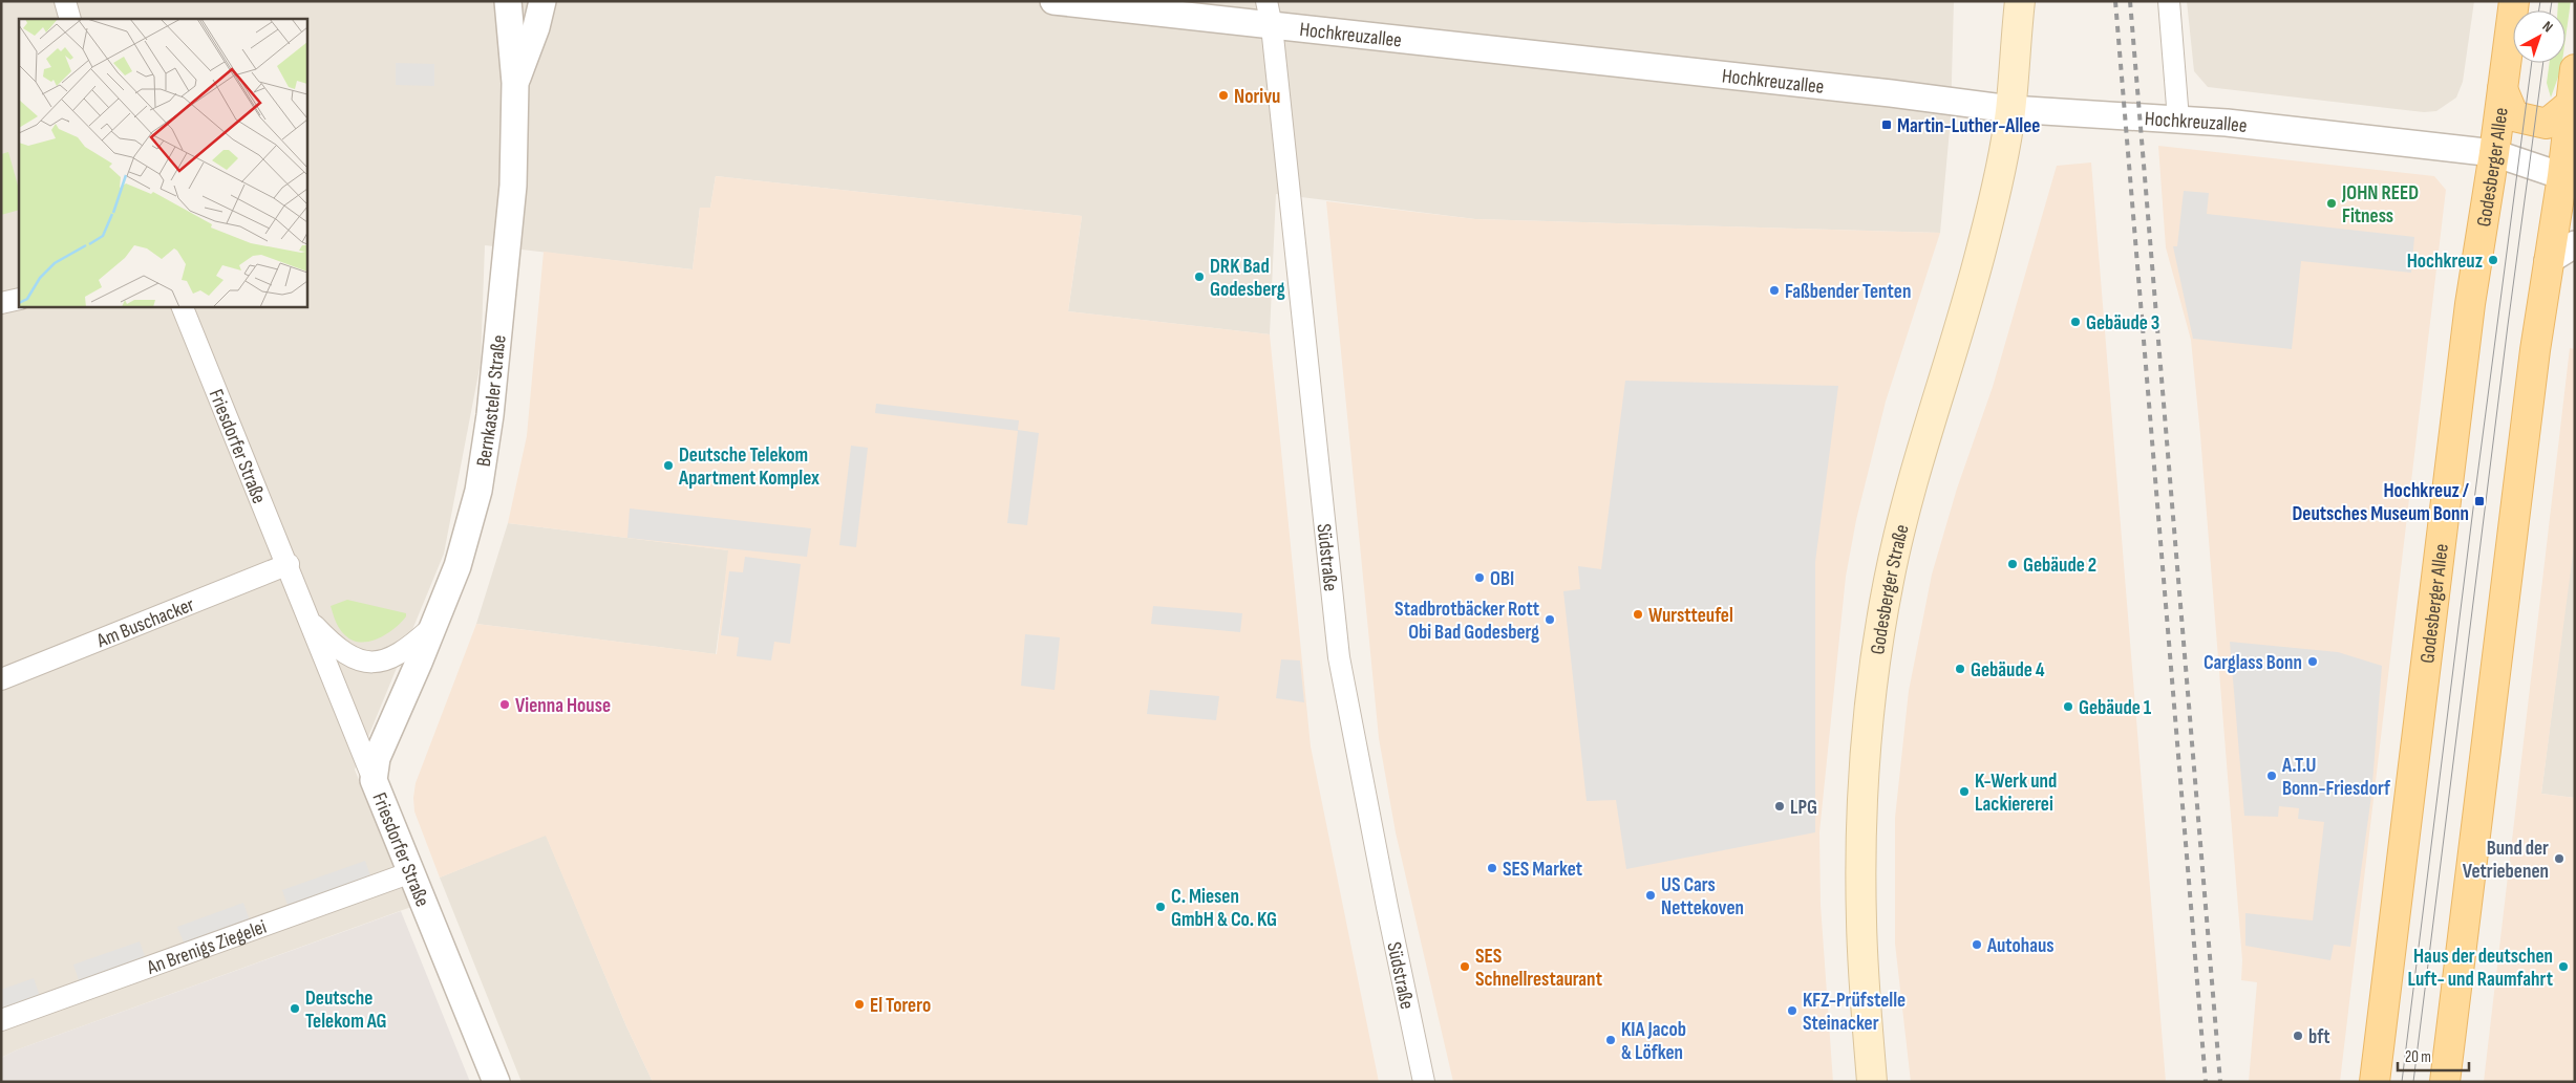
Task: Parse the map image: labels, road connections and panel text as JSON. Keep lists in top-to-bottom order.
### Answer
{
  "streets": {
    "main road": ["Godesberger Allee", "Godesberger Straße"],
    "street": [
      "Hochkreuzallee",
      "Bernkasteler Straße",
      "Friesdorfer Straße",
      "Südstraße",
      "Am Buschacker",
      "An Brenigs Ziegelei"
    ]
  },
  "crossings": [
    ["Hochkreuzallee", "Godesberger Allee"],
    ["Hochkreuzallee", "Südstraße"],
    ["Hochkreuzallee", "Godesberger Straße"],
    ["Bernkasteler Straße", "Friesdorfer Straße"],
    ["Friesdorfer Straße", "Am Buschacker"],
    ["Friesdorfer Straße", "An Brenigs Ziegelei"]
  ],
  "places": {
    "other": [
      "Norivu",
      "JOHN REED Fitness",
      "Hochkreuz",
      "DRK Bad Godesberg",
      "Faßbender Tenten",
      "Gebäude 3",
      "Deutsche Telekom Apartment Komplex",
      "Gebäude 2",
      "OBI",
      "Wurstteufel",
      "Stadbrotbäcker Rott Obi Bad Godesberg",
      "Carglass Bonn",
      "Gebäude 4",
      "Vienna House",
      "Gebäude 1",
      "A.T.U Bonn-Friesdorf",
      "K-Werk und Lackiererei",
      "LPG",
      "Bund der Vetriebenen",
      "SES Market",
      "US Cars Nettekoven",
      "C. Miesen GmbH & Co. KG",
      "Autohaus",
      "SES Schnellrestaurant",
      "Haus der deutschen Luft- und Raumfahrt",
      "El Torero",
      "Deutsche Telekom AG",
      "KFZ-Prüfstelle Steinacker",
      "bft",
      "KIA Jacob & Löfken"
    ],
    "transit": ["Martin-Luther-Allee", "Hochkreuz / Deutsches Museum Bonn"]
  },
  "scale_bar": "20 m",
  "north": "top right"
}
